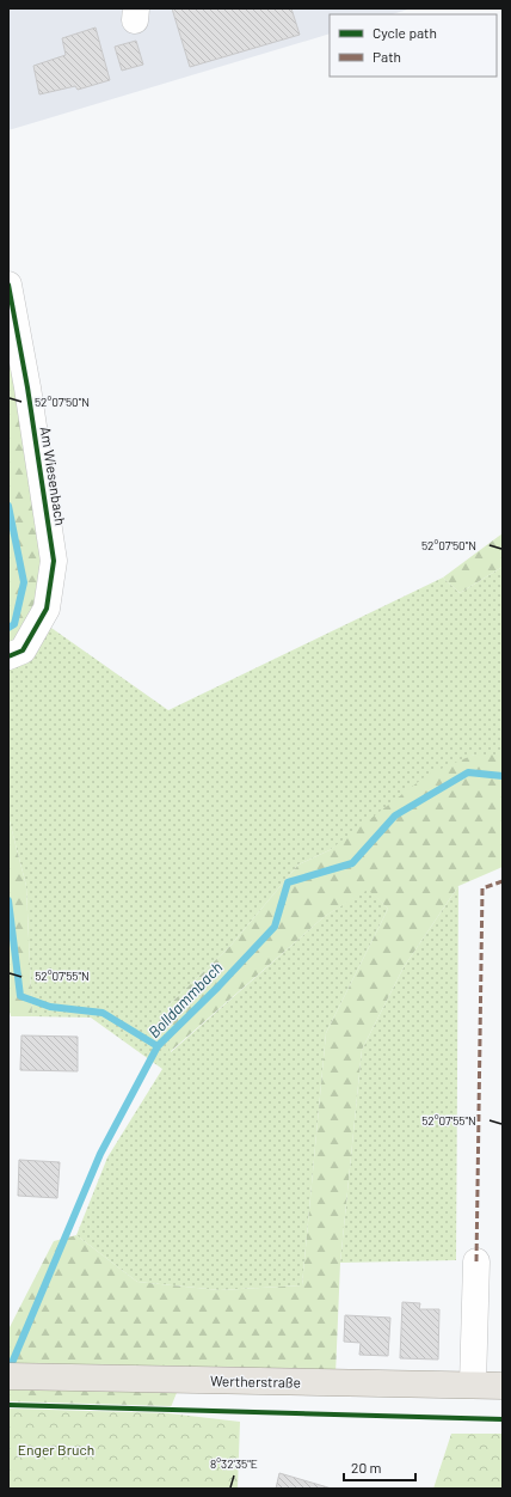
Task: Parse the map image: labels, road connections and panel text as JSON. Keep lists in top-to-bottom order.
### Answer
{
  "streets": {
    "main road": ["Wertherstraße"],
    "street": ["Am Wiesenbach"]
  },
  "water": ["Bolldammbach"],
  "parks": ["Enger Bruch"],
  "legend": ["Cycle path", "Path"],
  "scale_bar": "20 m",
  "coordinates": ["52°07'50\"N", "52°07'55\"N", "8°32'35\"E"]
}
